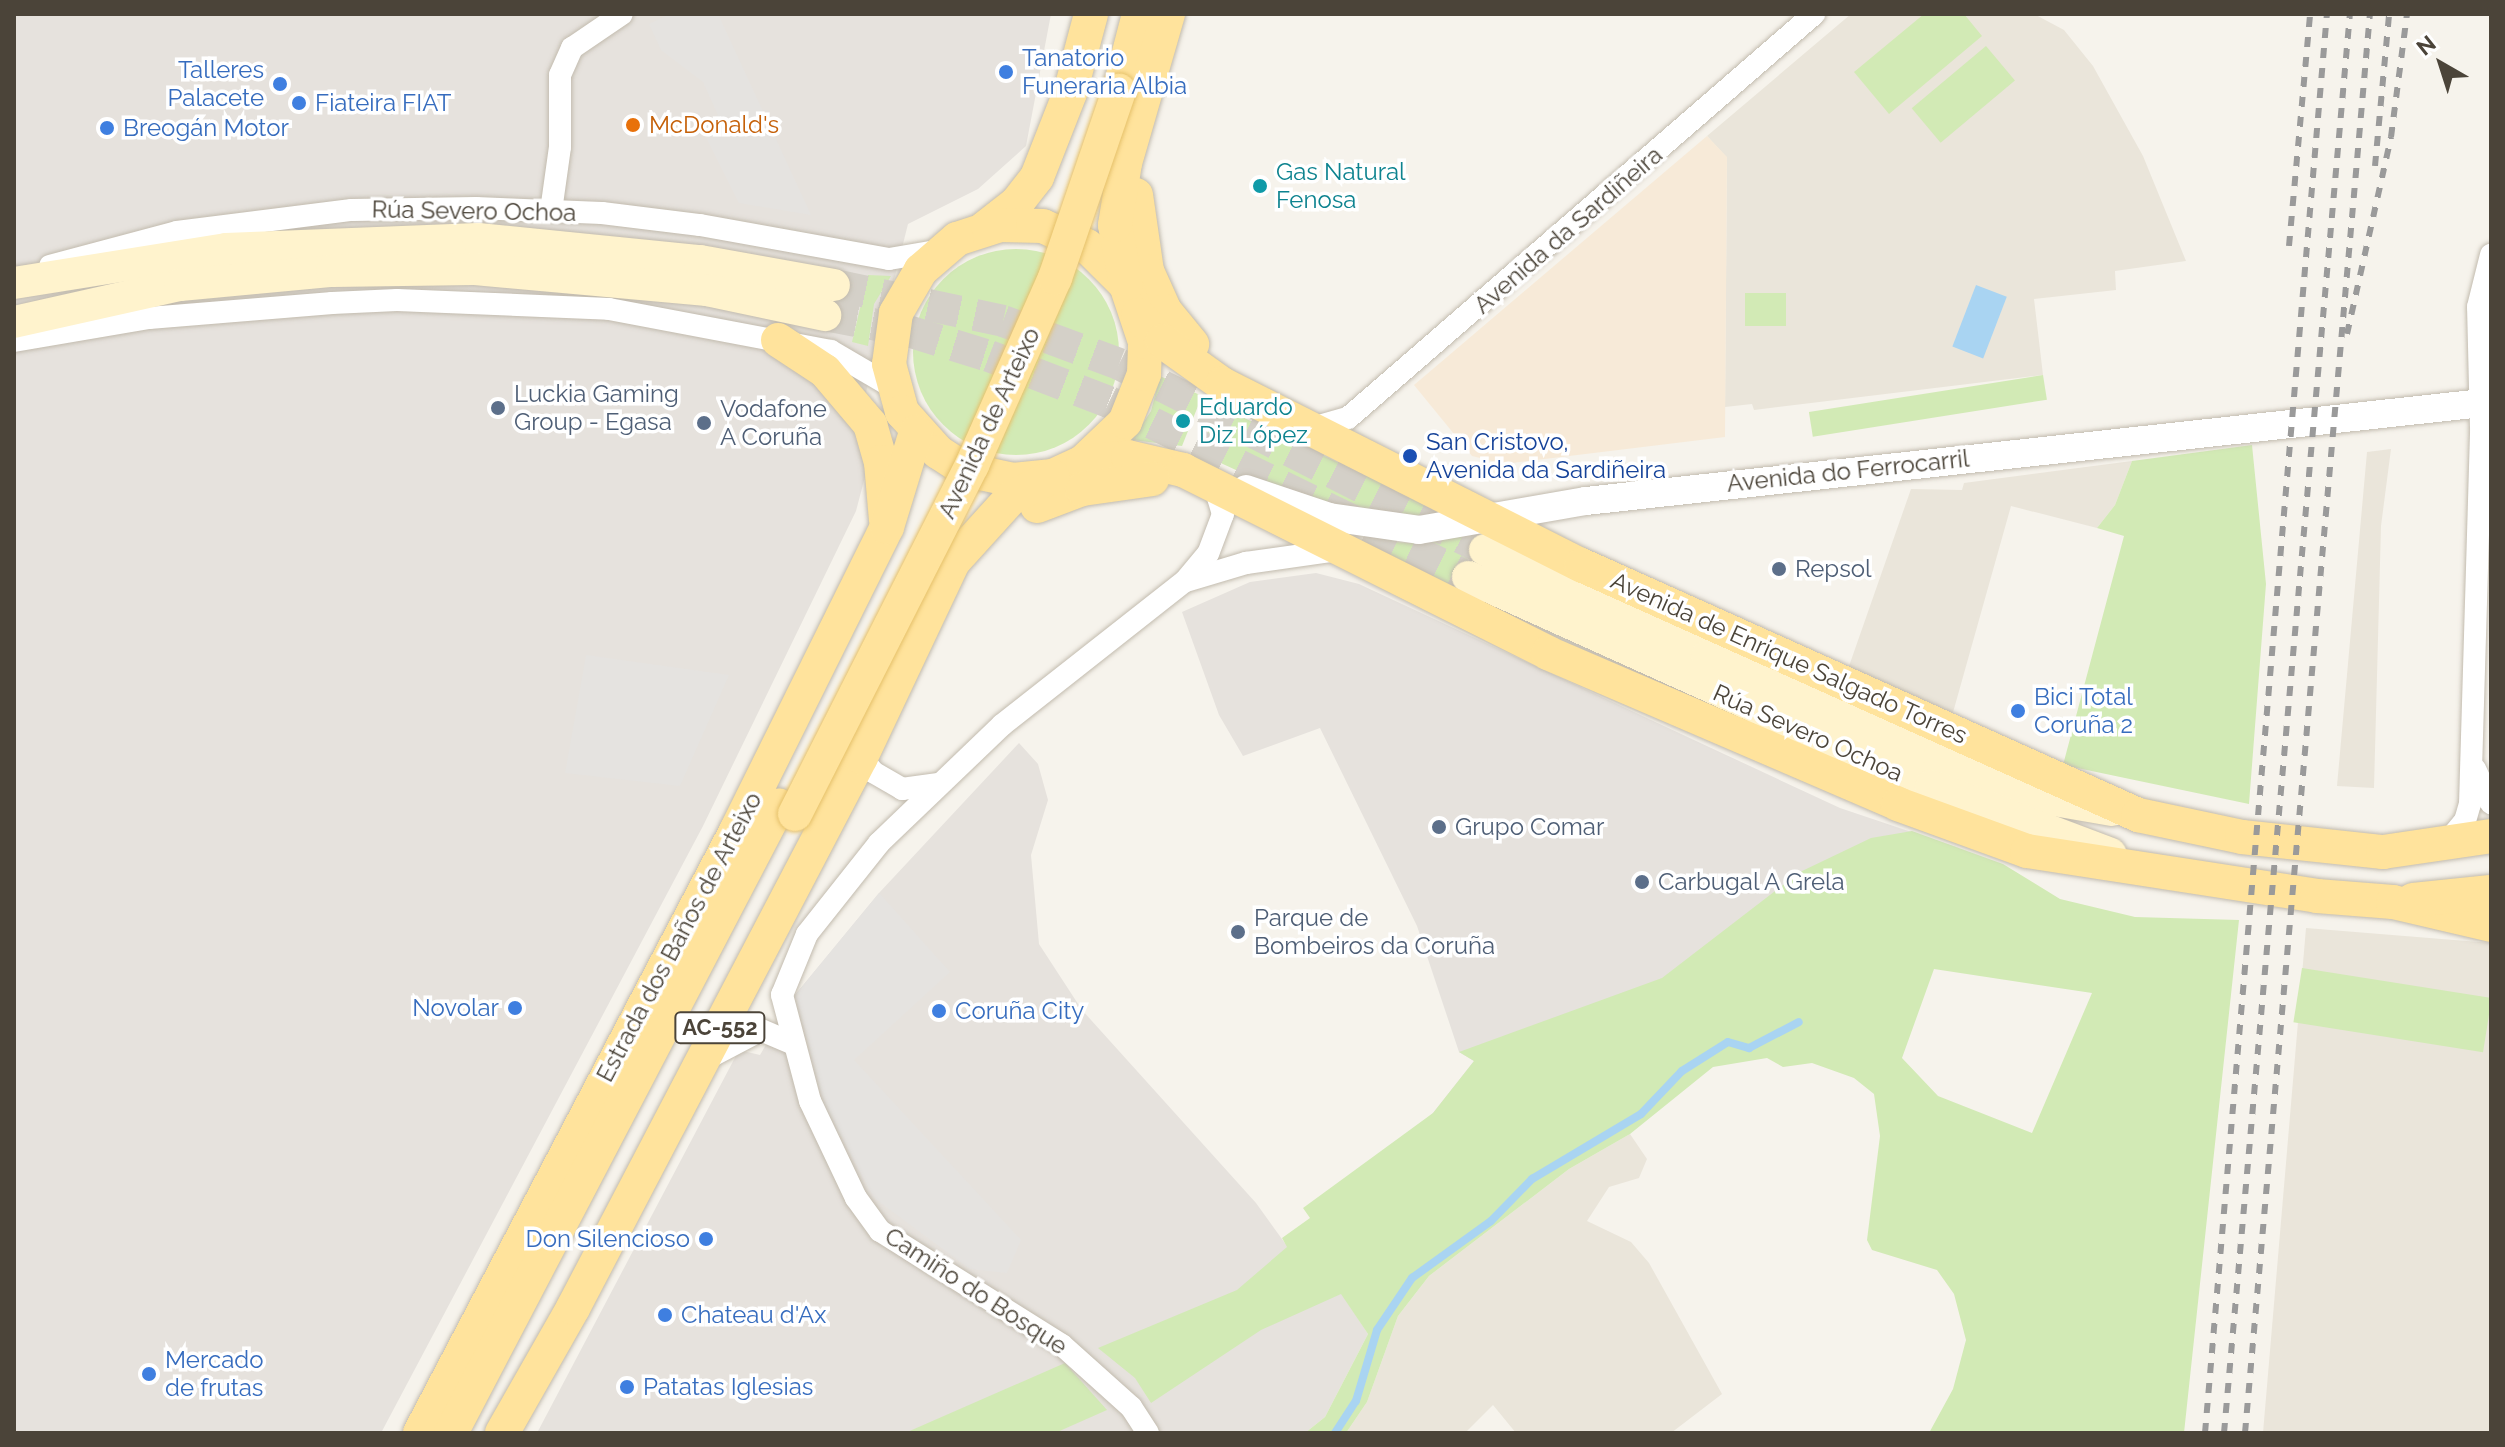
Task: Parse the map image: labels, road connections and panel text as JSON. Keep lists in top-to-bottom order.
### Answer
{
  "streets": {
    "main road": [
      "Rúa Severo Ochoa",
      "Avenida de Arteixo",
      "Avenida de Enrique Salgado Torres",
      "Estrada dos Baños de Arteixo",
      "AC-552"
    ],
    "street": ["Avenida da Sardiñeira", "Avenida do Ferrocarril", "Camiño do Bosque"]
  },
  "crossings": [
    ["Rúa Severo Ochoa", "Avenida de Enrique Salgado Torres"],
    ["Rúa Severo Ochoa", "Estrada dos Baños de Arteixo"],
    ["Rúa Severo Ochoa", "AC-552"],
    ["Avenida da Sardiñeira", "Avenida de Enrique Salgado Torres"],
    ["Avenida de Arteixo", "Estrada dos Baños de Arteixo"],
    ["Avenida do Ferrocarril", "Avenida de Enrique Salgado Torres"],
    ["Avenida de Enrique Salgado Torres", "Estrada dos Baños de Arteixo"],
    ["Avenida de Enrique Salgado Torres", "AC-552"],
    ["Estrada dos Baños de Arteixo", "AC-552"]
  ],
  "places": [
    "Tanatorio Funeraria Albia",
    "Talleres Palacete",
    "Fiateira FIAT",
    "McDonald's",
    "Breogán Motor",
    "Gas Natural Fenosa",
    "Luckia Gaming Group - Egasa",
    "Eduardo Diz López",
    "Vodafone A Coruña",
    "San Cristovo, Avenida da Sardiñeira",
    "Repsol",
    "Bici Total Coruña 2",
    "Grupo Comar",
    "Carbugal A Grela",
    "Parque de Bombeiros da Coruña",
    "Novolar",
    "Coruña City",
    "Don Silencioso",
    "Chateau d'Ax",
    "Mercado de frutas",
    "Patatas Iglesias"
  ],
  "north": "top left"
}
